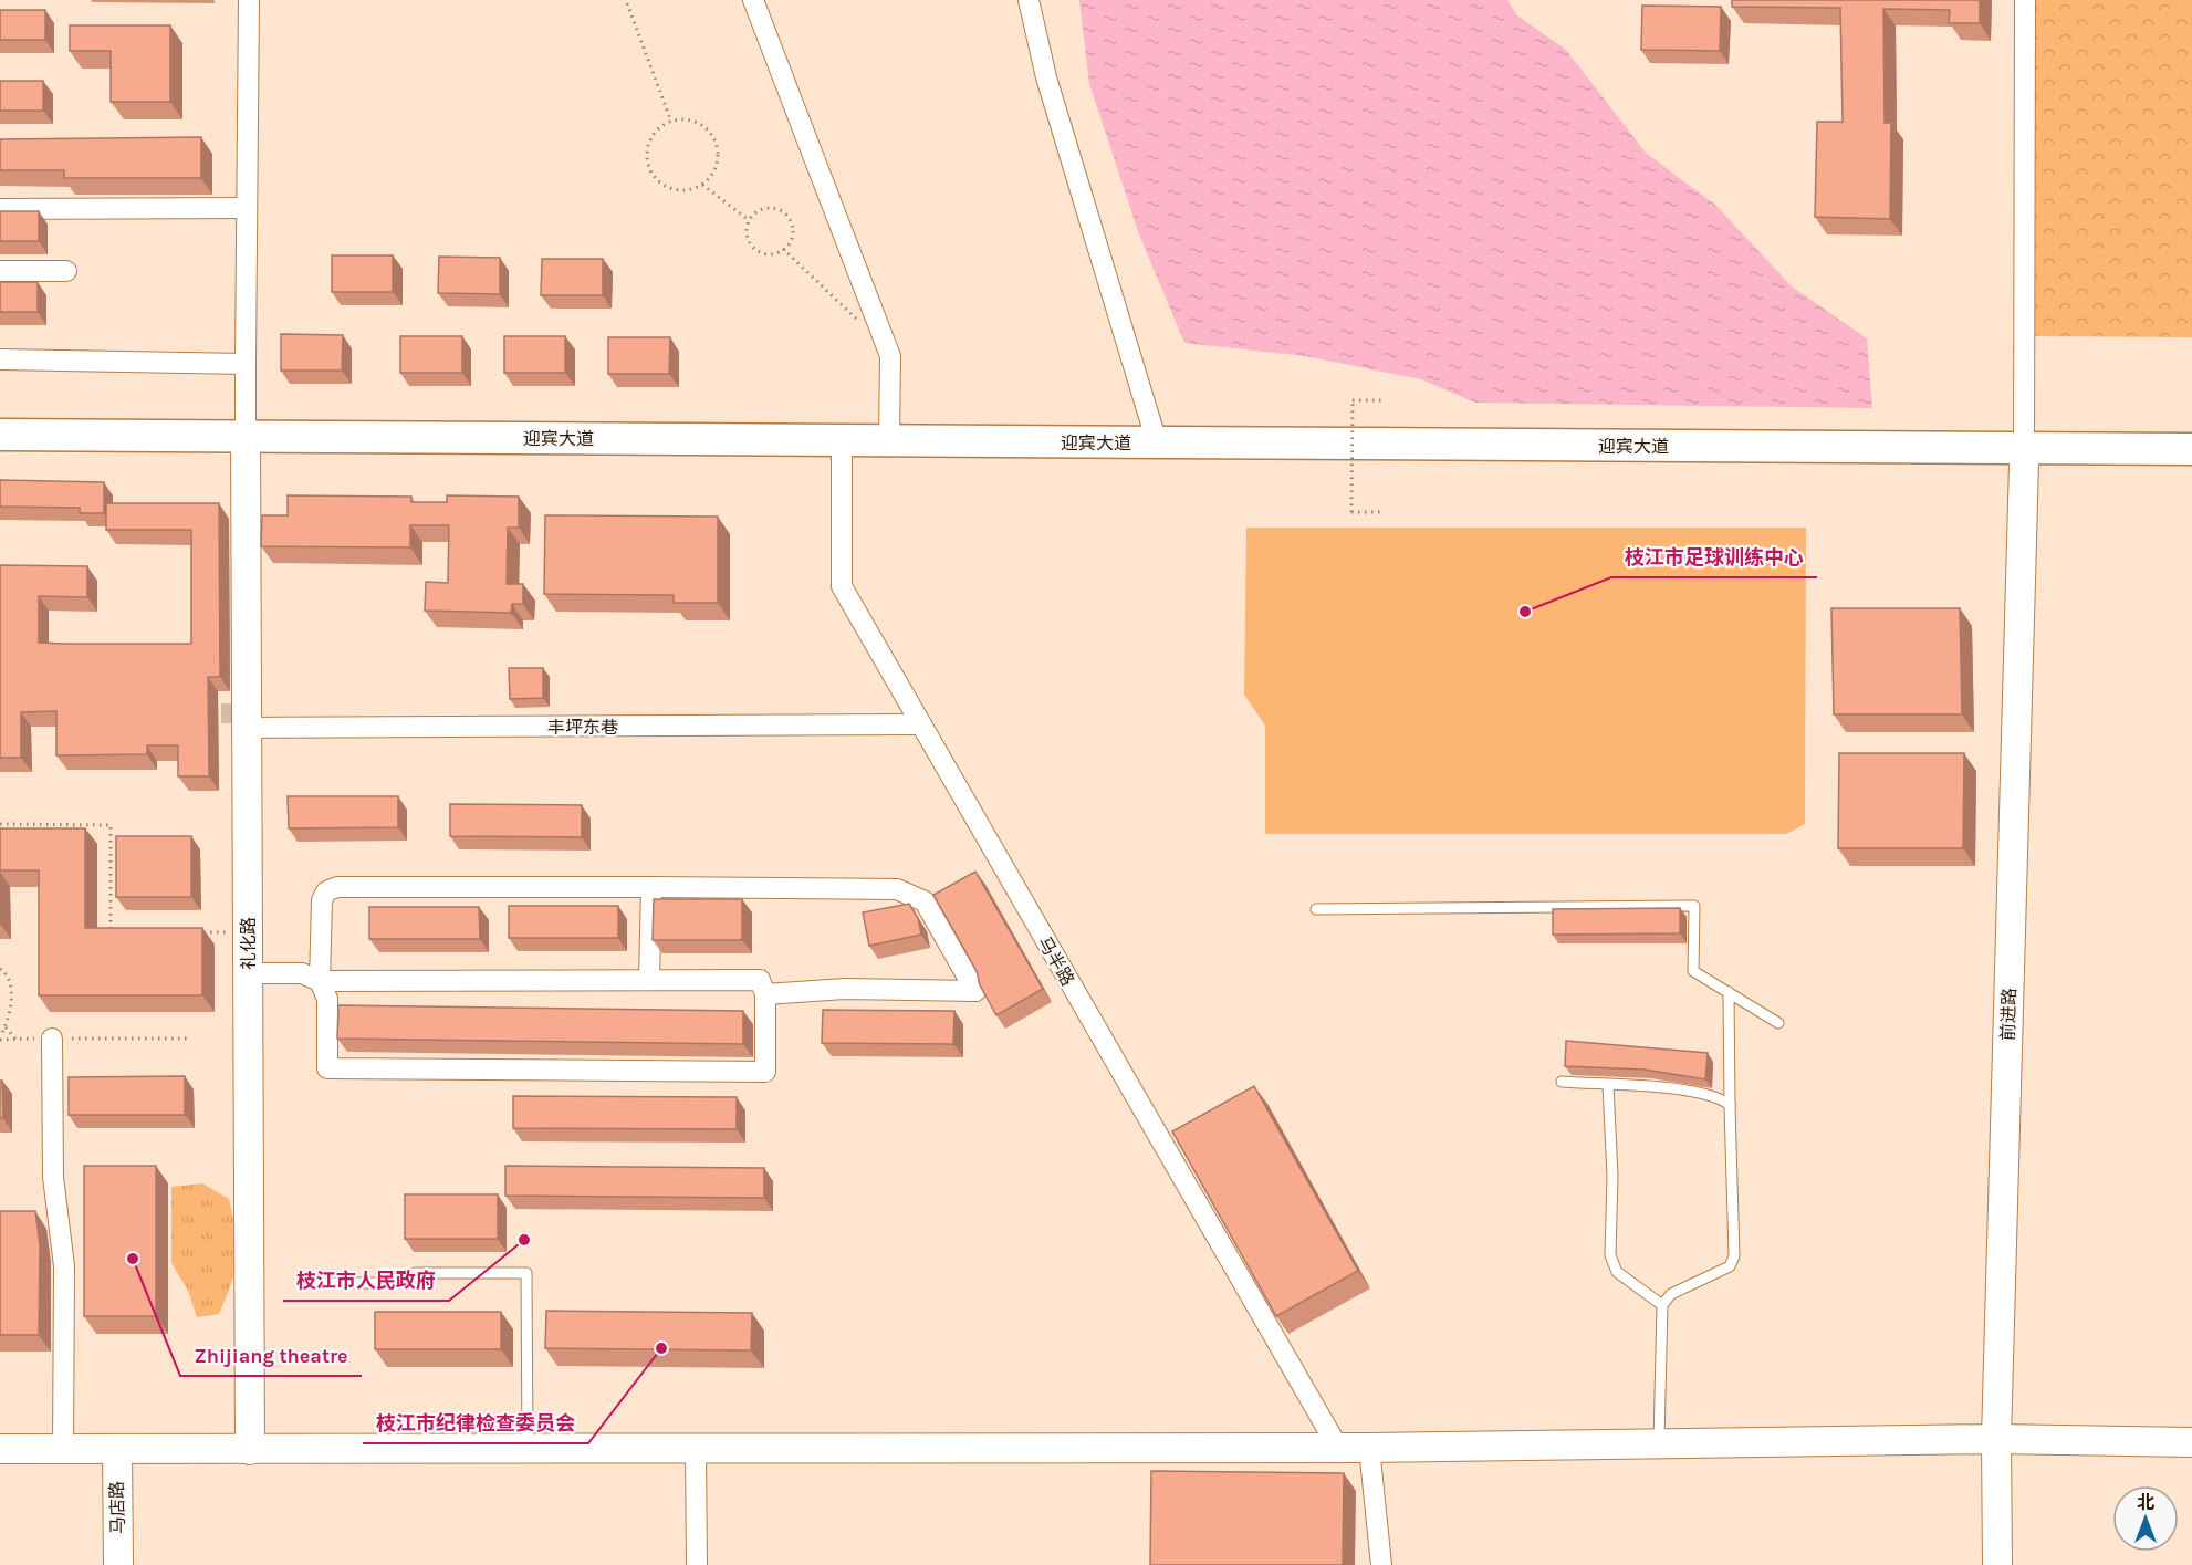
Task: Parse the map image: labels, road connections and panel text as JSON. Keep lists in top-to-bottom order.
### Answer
{
  "streets": {
    "main road": ["迎宾大道"],
    "street": [
      "丰坪东巷",
      "礼化路",
      "马半路",
      "前进路",
      "马店路"
    ]
  },
  "crossings": [
    ["迎宾大道", "礼化路"],
    ["迎宾大道", "马半路"],
    ["迎宾大道", "前进路"],
    ["丰坪东巷", "礼化路"],
    ["丰坪东巷", "马半路"]
  ],
  "places": [
    "枝江市足球训练中心",
    "枝江市人民政府",
    "Zhijiang theatre",
    "枝江市纪律检查委员会"
  ],
  "north": "top"
}
